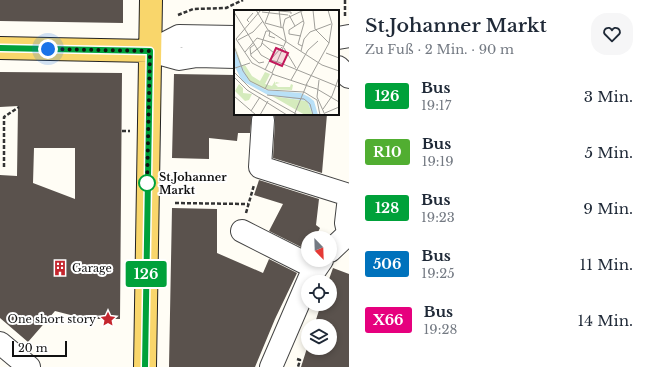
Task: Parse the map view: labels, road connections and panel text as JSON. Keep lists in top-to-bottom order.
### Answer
{
  "places": {
    "other": ["St.Johanner Markt"],
    "building": ["Garage"],
    "place": ["One short story"]
  },
  "lines": ["bus line 126"],
  "scale_bar": "20 m",
  "north": "bottom right",
  "page": {
    "on_map": "126",
    "heading": ["St.Johanner Markt", "Zu Fuß · 2 Min. · 90 m"],
    "list": [
      {
        "mark": "126",
        "name": "Bus",
        "note": "19:17",
        "value": "3 Min."
      },
      {
        "mark": "R10",
        "name": "Bus",
        "note": "19:19",
        "value": "5 Min."
      },
      {
        "mark": "128",
        "name": "Bus",
        "note": "19:23",
        "value": "9 Min."
      },
      {
        "mark": "506",
        "name": "Bus",
        "note": "19:25",
        "value": "11 Min."
      },
      {
        "mark": "X66",
        "name": "Bus",
        "note": "19:28",
        "value": "14 Min."
      }
    ],
    "scale": "20 m"
  }
}
